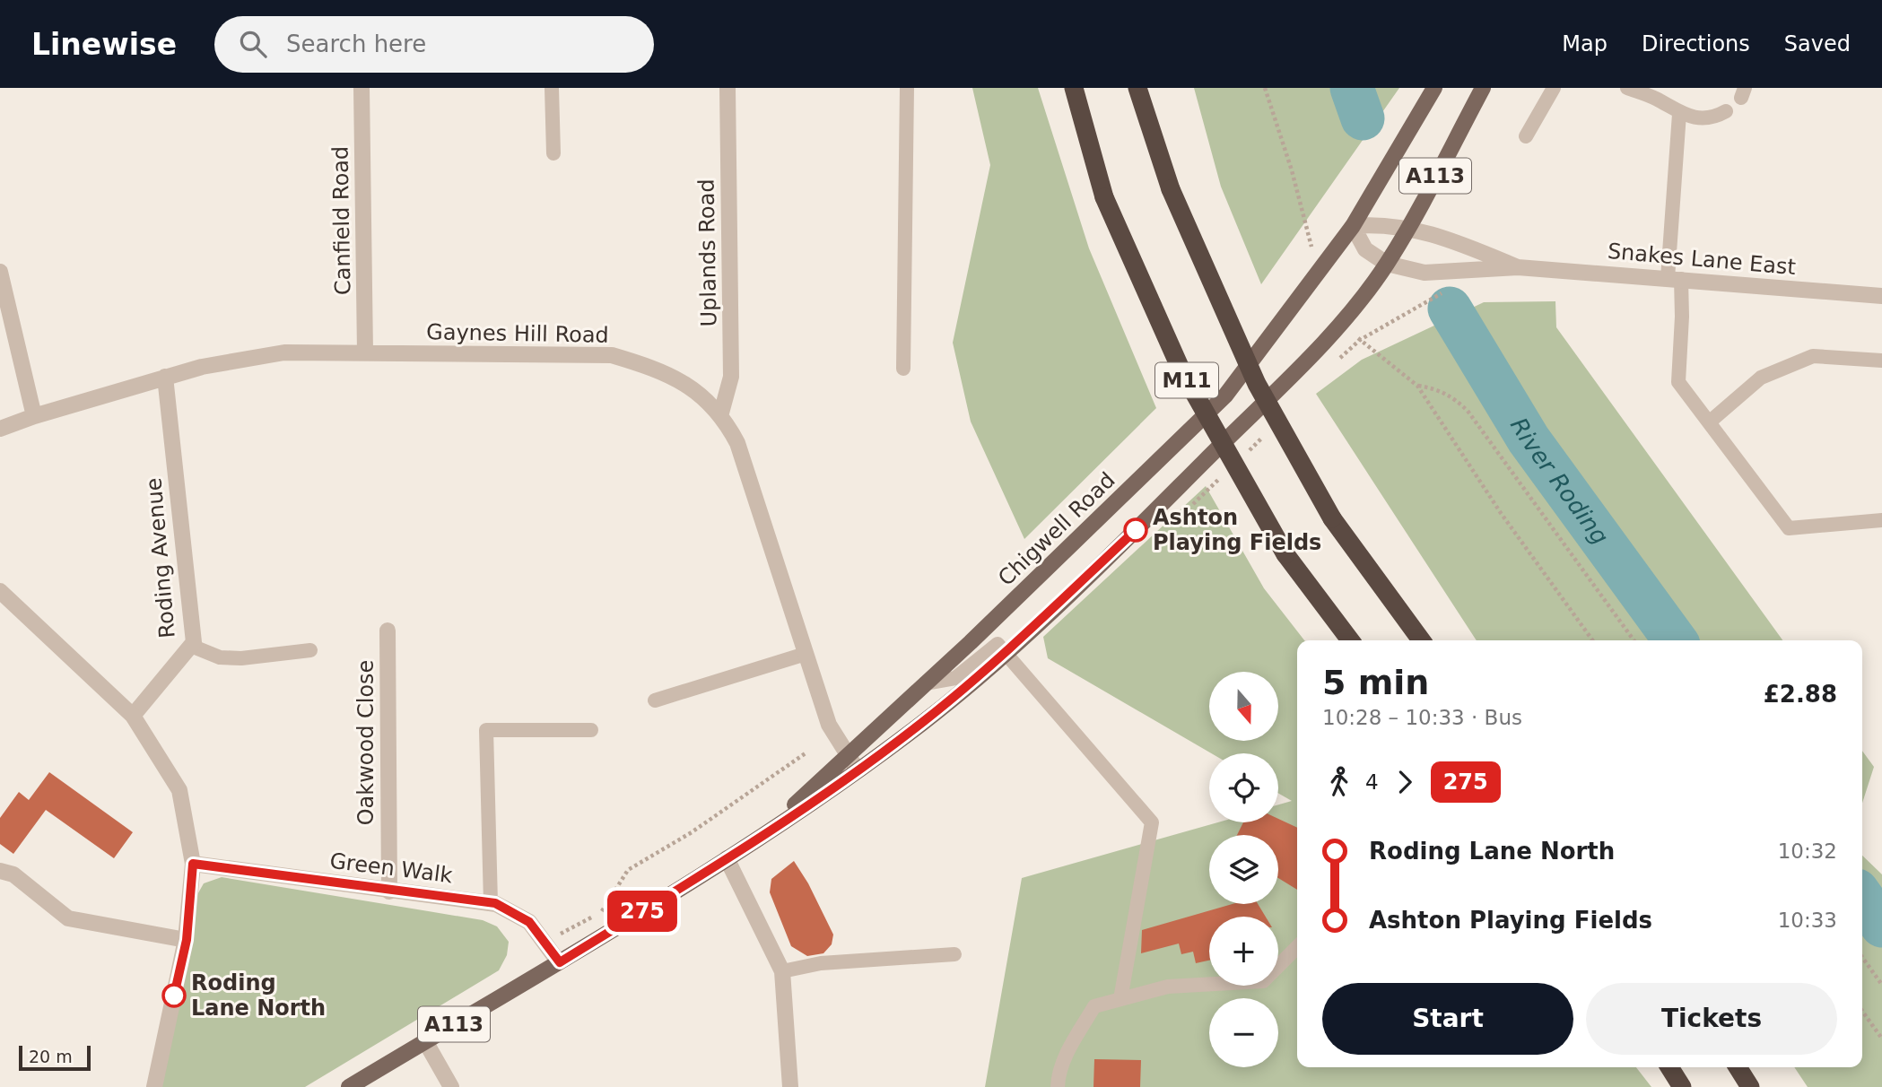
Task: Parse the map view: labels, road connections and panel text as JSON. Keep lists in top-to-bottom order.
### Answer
{
  "streets": {
    "highway": ["M11"],
    "main road": ["A113", "Chigwell Road"],
    "street": [
      "Canfield Road",
      "Uplands Road",
      "Snakes Lane East",
      "Gaynes Hill Road",
      "Roding Avenue",
      "Oakwood Close",
      "Green Walk"
    ]
  },
  "crossings": [
    ["Canfield Road", "Gaynes Hill Road"],
    ["Uplands Road", "Gaynes Hill Road"],
    ["Snakes Lane East", "Chigwell Road"],
    ["Gaynes Hill Road", "Chigwell Road"],
    ["Gaynes Hill Road", "Roding Avenue"],
    ["Chigwell Road", "Green Walk"],
    ["Oakwood Close", "Green Walk"]
  ],
  "water": ["River Roding"],
  "places": ["Ashton Playing Fields", "Roding Lane North"],
  "lines": ["bus line 275"],
  "scale_bar": "20 m",
  "north": "bottom",
  "page": {
    "header": "Linewise",
    "search": "Search here",
    "nav": ["Map", "Directions", "Saved"],
    "on_map": "275",
    "heading": ["5 min", "10:28 – 10:33 · Bus", "£2.88"],
    "map_buttons": ["+", "−"],
    "legs": ["4", "275"],
    "list": [
      {
        "name": "Roding Lane North",
        "value": "10:32"
      },
      {
        "name": "Ashton Playing Fields",
        "value": "10:33"
      }
    ],
    "buttons": ["Start", "Tickets"],
    "scale": "20 m"
  }
}
